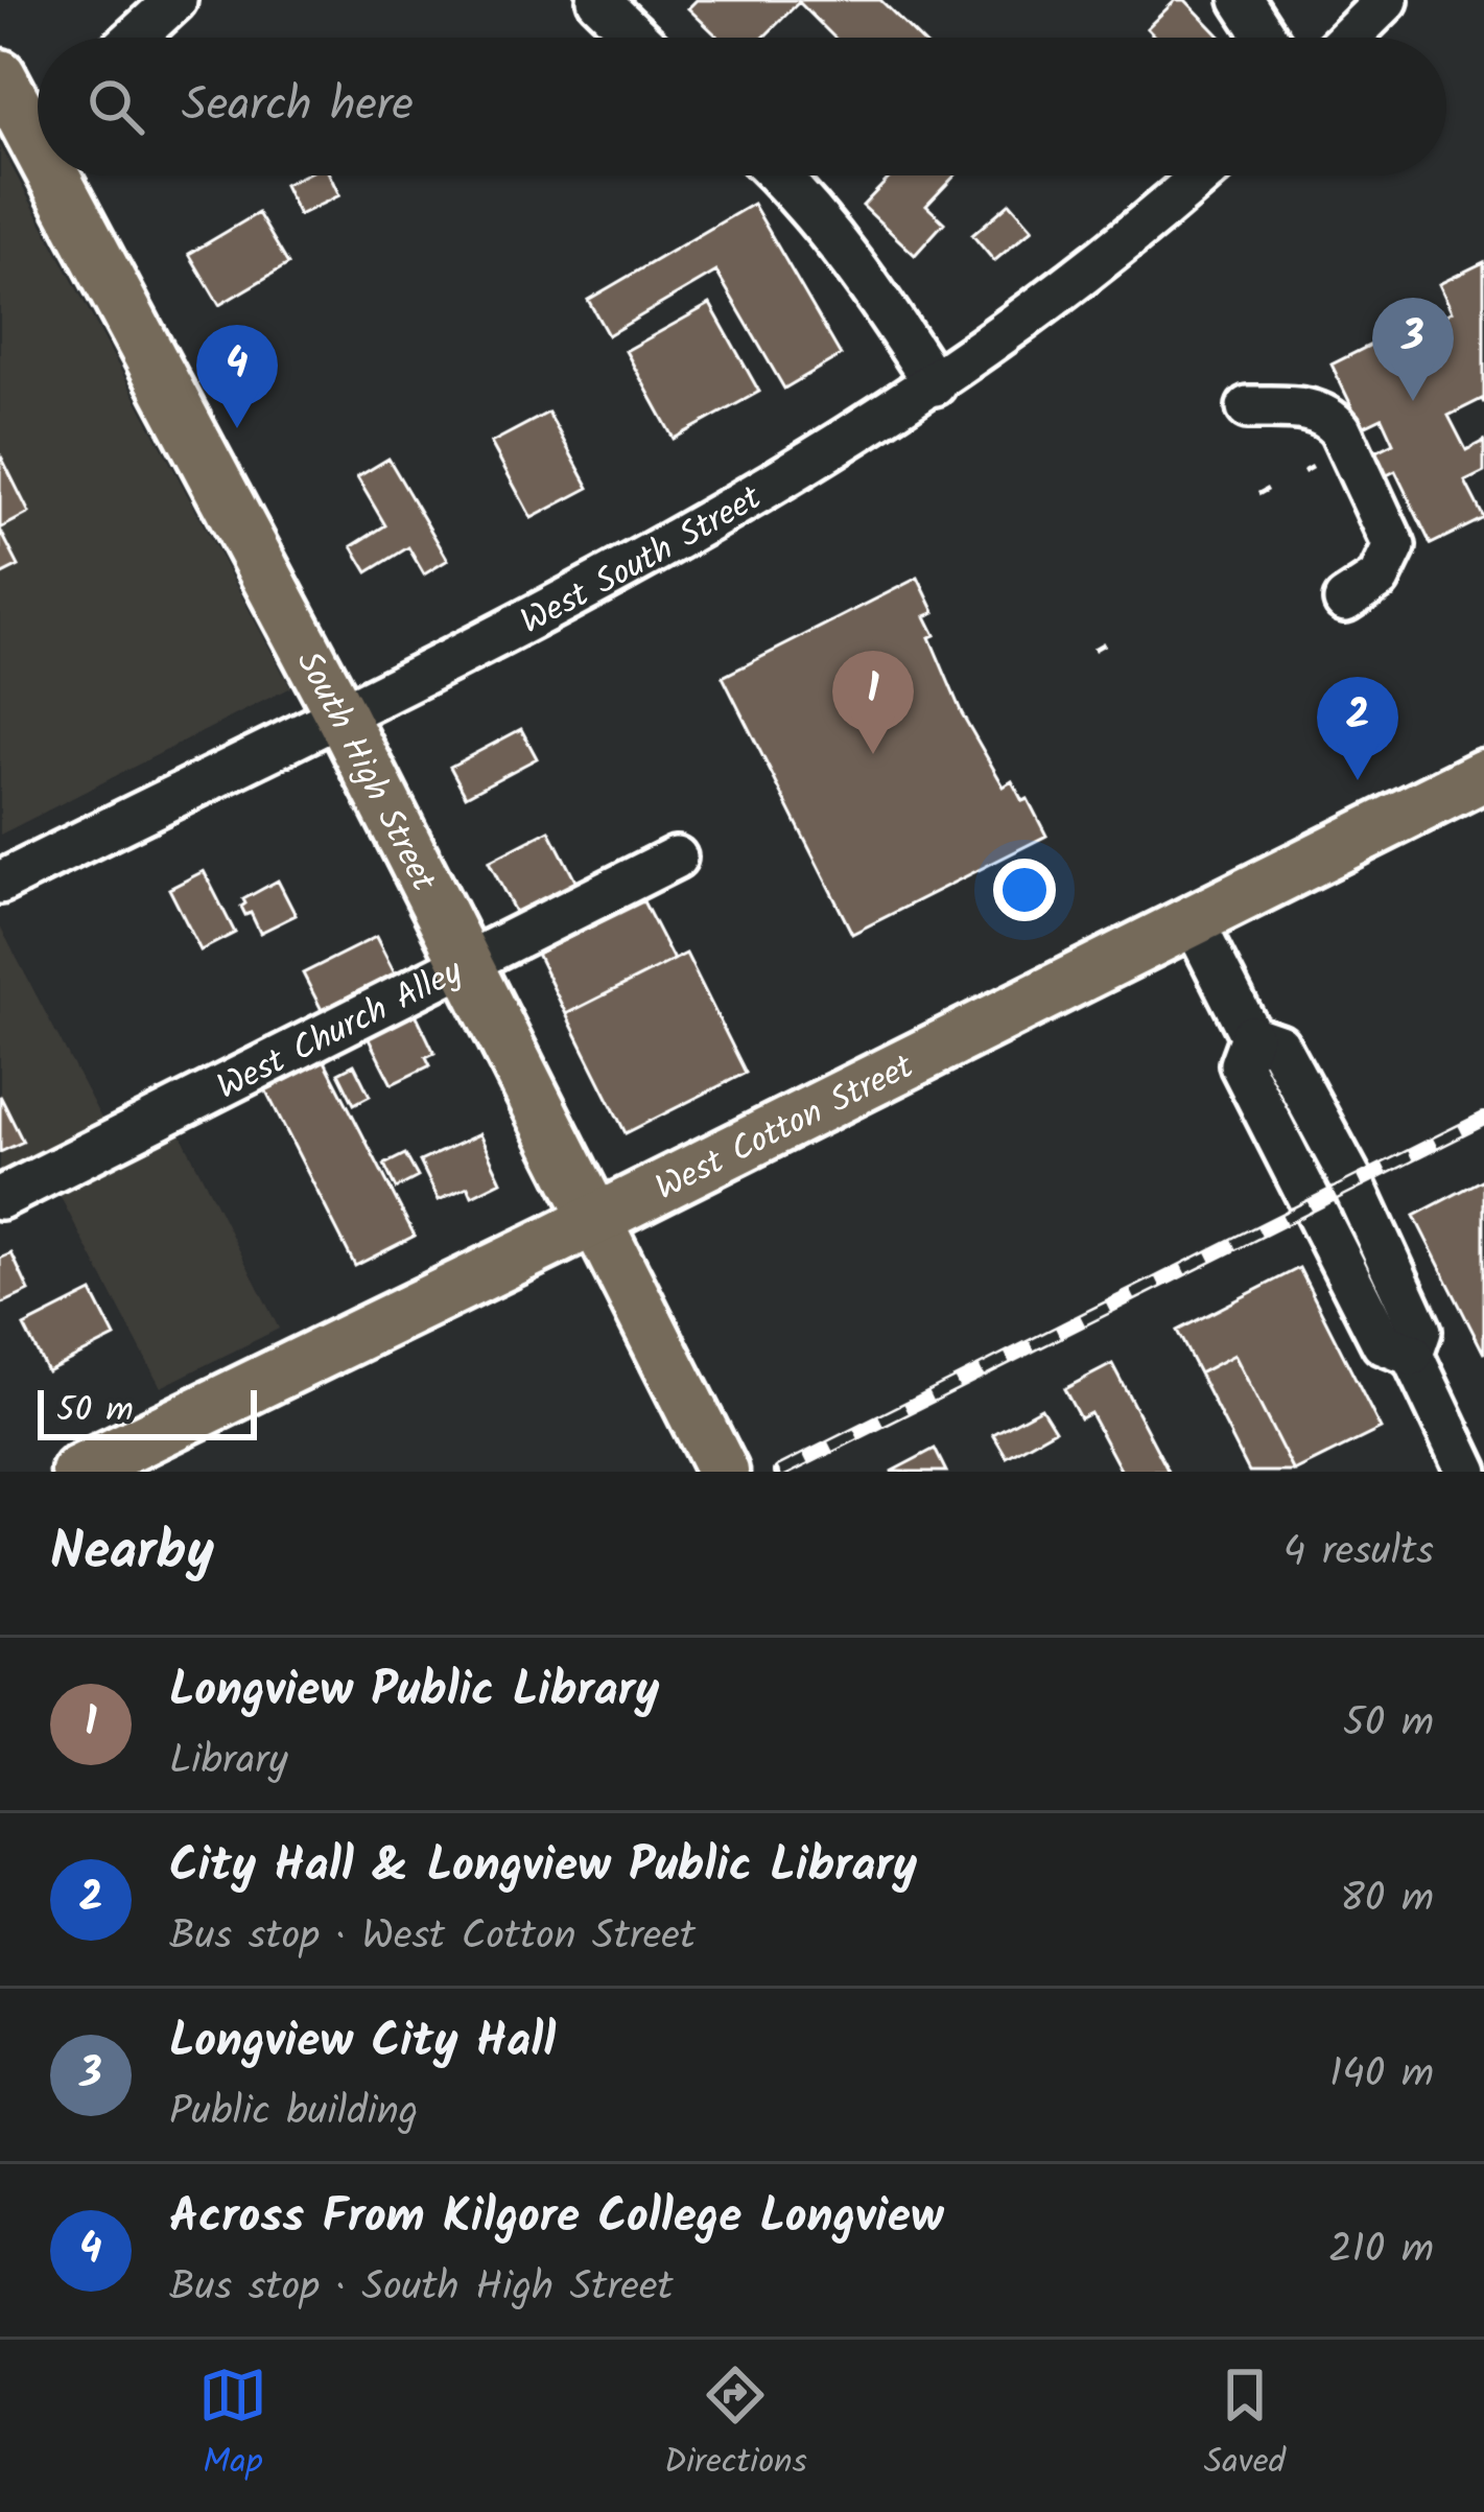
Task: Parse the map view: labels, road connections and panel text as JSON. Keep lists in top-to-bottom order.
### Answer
{
  "streets": {
    "main road": ["South High Street", "West Cotton Street"],
    "street": ["West South Street", "West Church Alley"]
  },
  "crossings": [
    ["West South Street", "South High Street"],
    ["South High Street", "West Church Alley"],
    ["South High Street", "West Cotton Street"]
  ],
  "scale_bar": "50 m",
  "page": {
    "search": "Search here",
    "pins": [
      "3",
      "4",
      "1",
      "2"
    ],
    "scale": "50 m",
    "heading": ["Nearby", "4 results"],
    "list": [
      {
        "mark": "1",
        "name": "Longview Public Library",
        "note": "Library",
        "value": "50 m"
      },
      {
        "mark": "2",
        "name": "City Hall & Longview Public Library",
        "note": "Bus stop · West Cotton Street",
        "value": "80 m"
      },
      {
        "mark": "3",
        "name": "Longview City Hall",
        "note": "Public building",
        "value": "140 m"
      },
      {
        "mark": "4",
        "name": "Across From Kilgore College Longview",
        "note": "Bus stop · South High Street",
        "value": "210 m"
      }
    ],
    "nav": ["Map", "Directions", "Saved"]
  }
}
